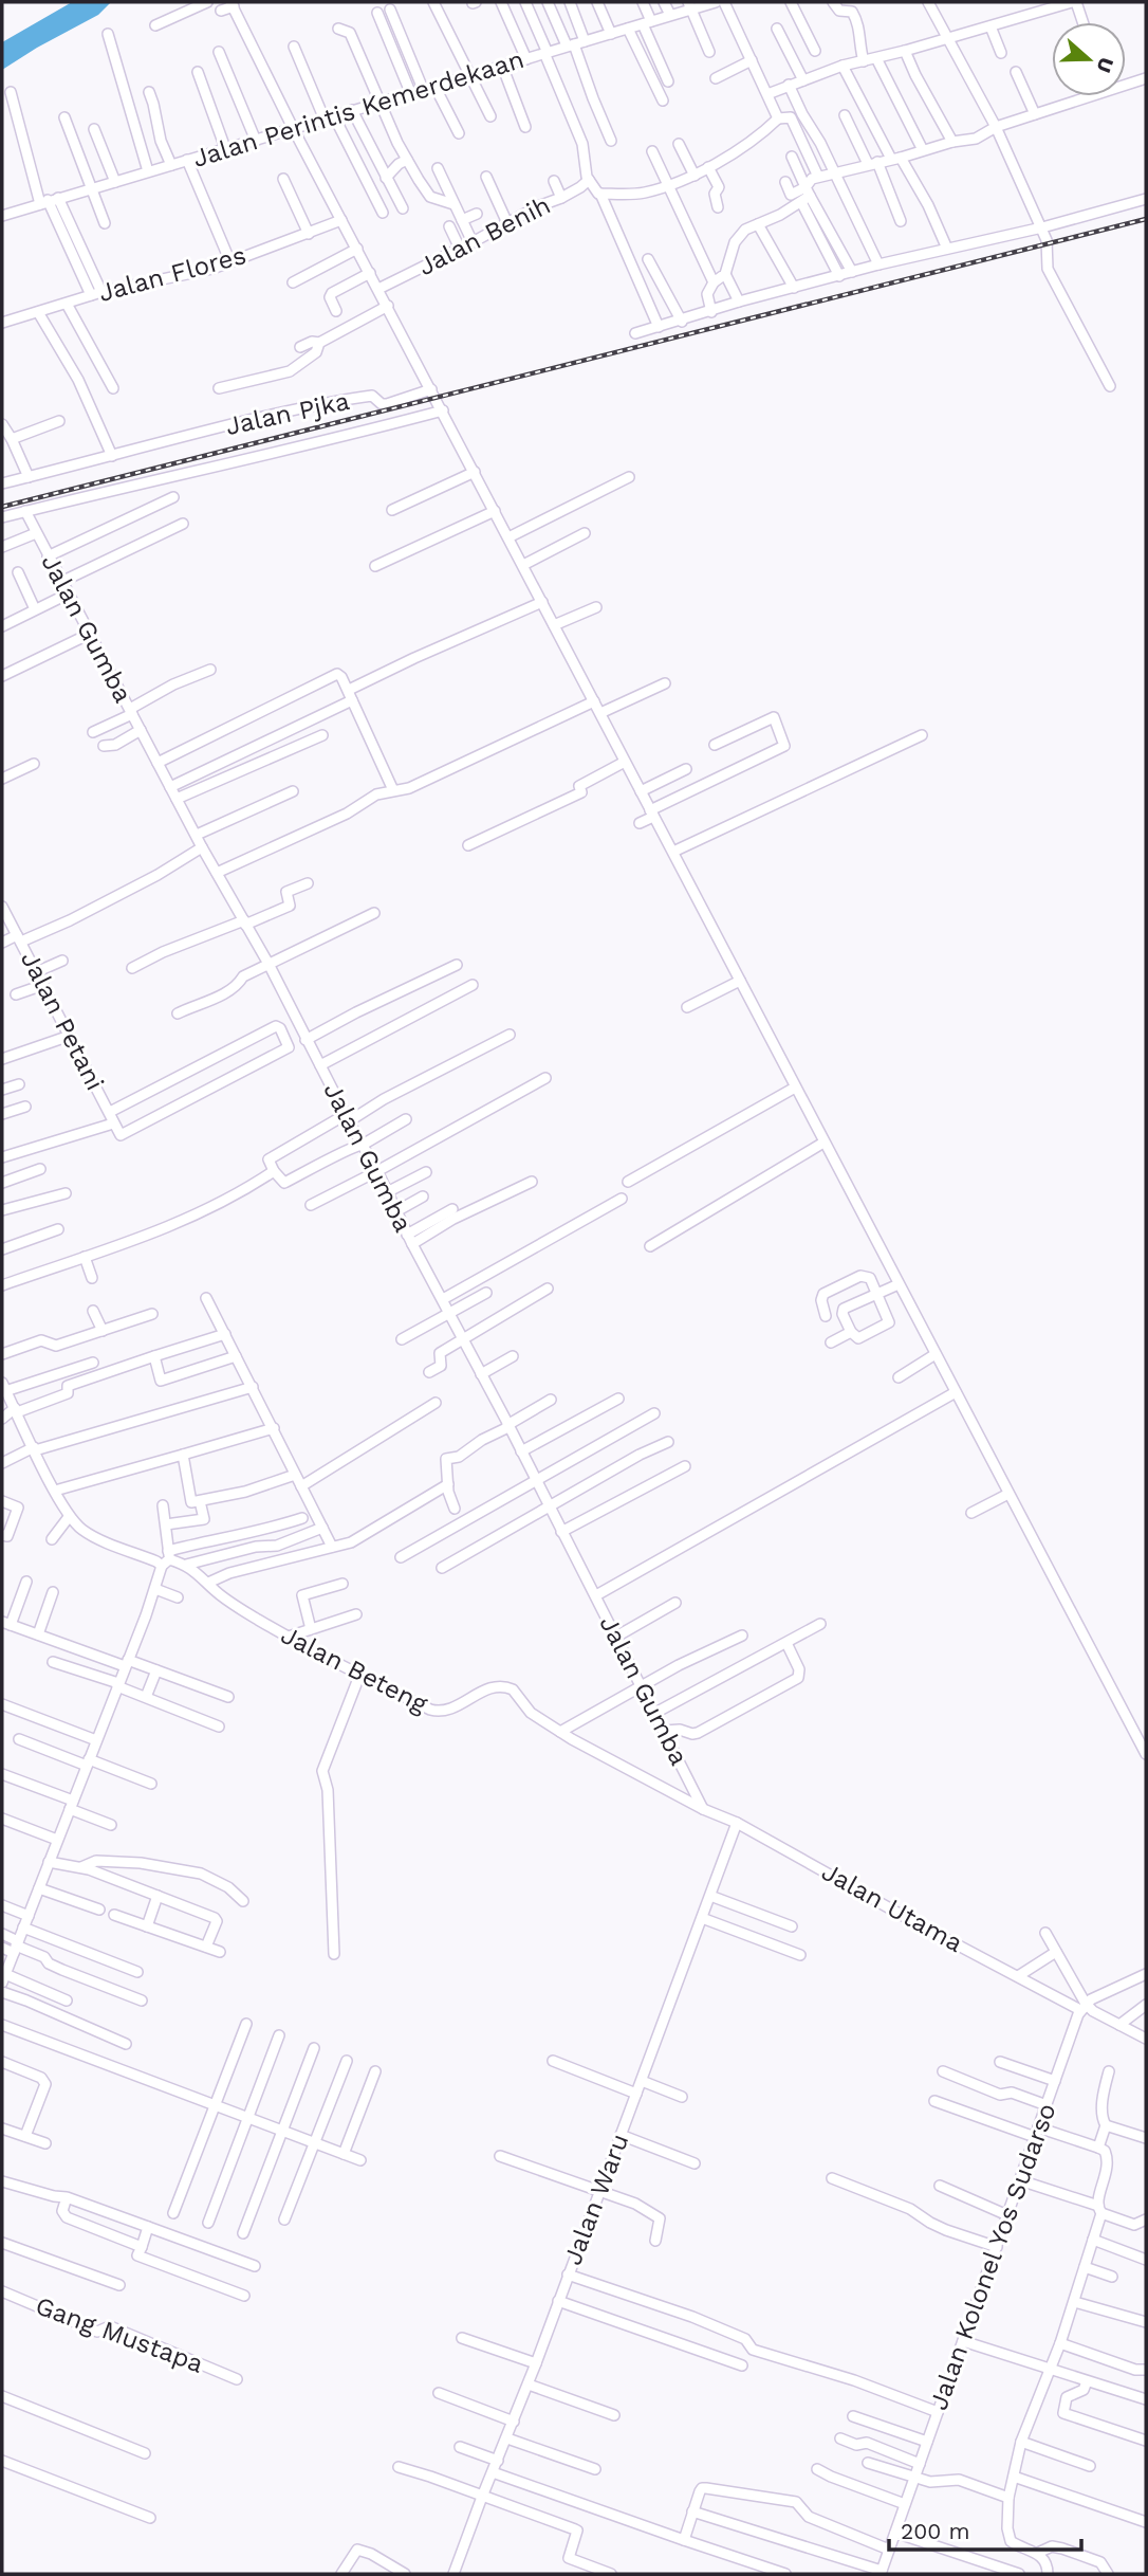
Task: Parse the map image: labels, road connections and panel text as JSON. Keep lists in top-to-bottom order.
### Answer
{
  "streets": {
    "street": [
      "Jalan Perintis Kemerdekaan",
      "Jalan Benih",
      "Jalan Flores",
      "Jalan Pjka",
      "Jalan Gumba",
      "Jalan Petani",
      "Jalan Beteng",
      "Jalan Utama",
      "Jalan Waru",
      "Jalan Kolonel Yos Sudarso",
      "Gang Mustapa"
    ]
  },
  "crossings": [
    ["Jalan Gumba", "Jalan Beteng"],
    ["Jalan Gumba", "Jalan Utama"],
    ["Jalan Beteng", "Jalan Utama"],
    ["Jalan Utama", "Jalan Waru"],
    ["Jalan Utama", "Jalan Kolonel Yos Sudarso"]
  ],
  "scale_bar": "200 m",
  "north": "right"
}
